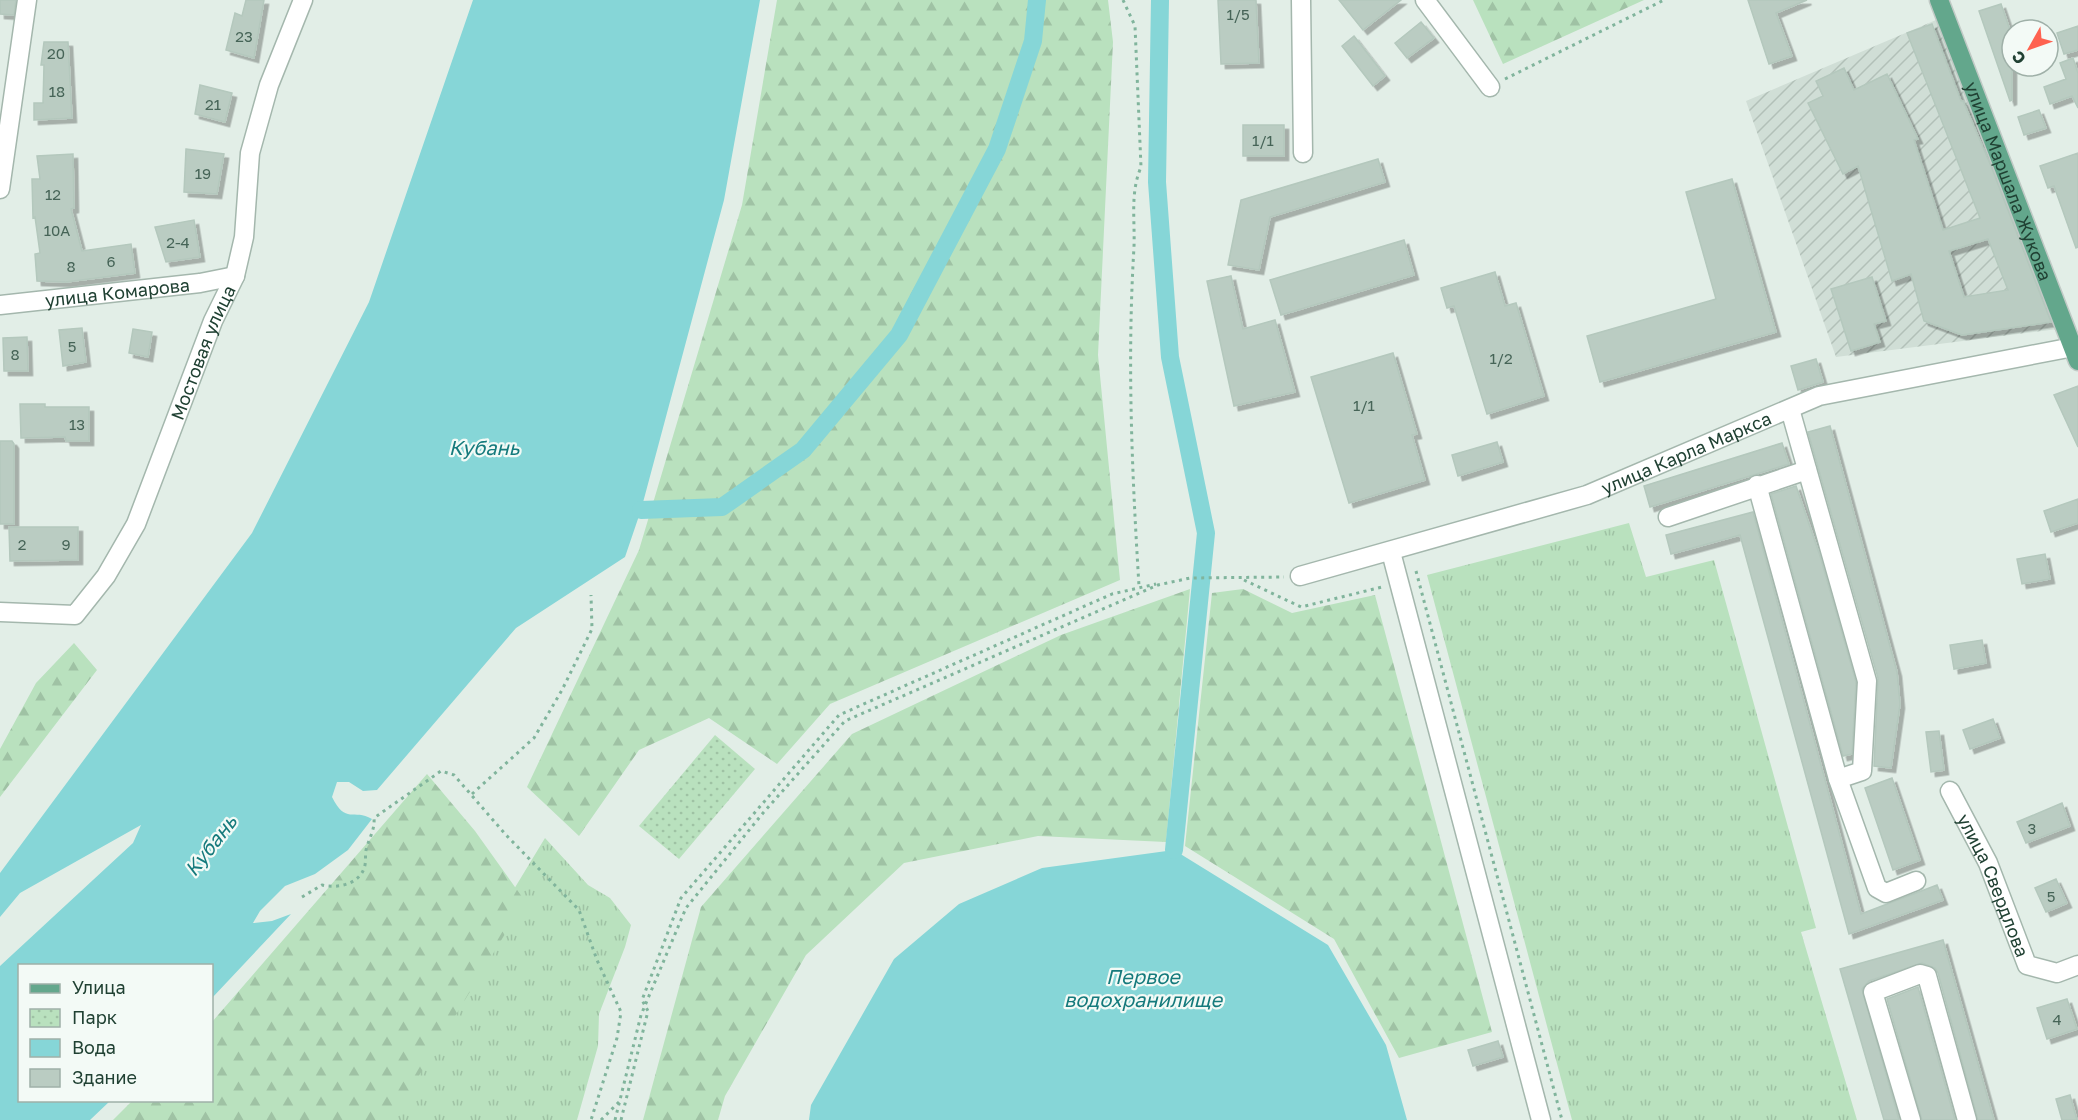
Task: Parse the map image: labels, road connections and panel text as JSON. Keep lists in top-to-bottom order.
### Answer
{
  "streets": {
    "main road": ["улица Маршала Жукова"],
    "street": [
      "улица Комарова",
      "Мостовая улица",
      "улица Карла Маркса",
      "улица Свердлова"
    ]
  },
  "crossings": [
    ["улица Маршала Жукова", "улица Карла Маркса"],
    ["улица Комарова", "Мостовая улица"]
  ],
  "water": ["Кубань", "Первое водохранилище"],
  "house_numbers": [
    "1/5",
    "23",
    "20",
    "18",
    "21",
    "1/1",
    "19",
    "12",
    "10А",
    "2-4",
    "6",
    "8",
    "5",
    "8",
    "1/2",
    "1/1",
    "13",
    "2",
    "9",
    "3",
    "5",
    "4"
  ],
  "legend": [
    "Улица",
    "Парк",
    "Вода",
    "Здание"
  ],
  "north": "bottom left"
}
